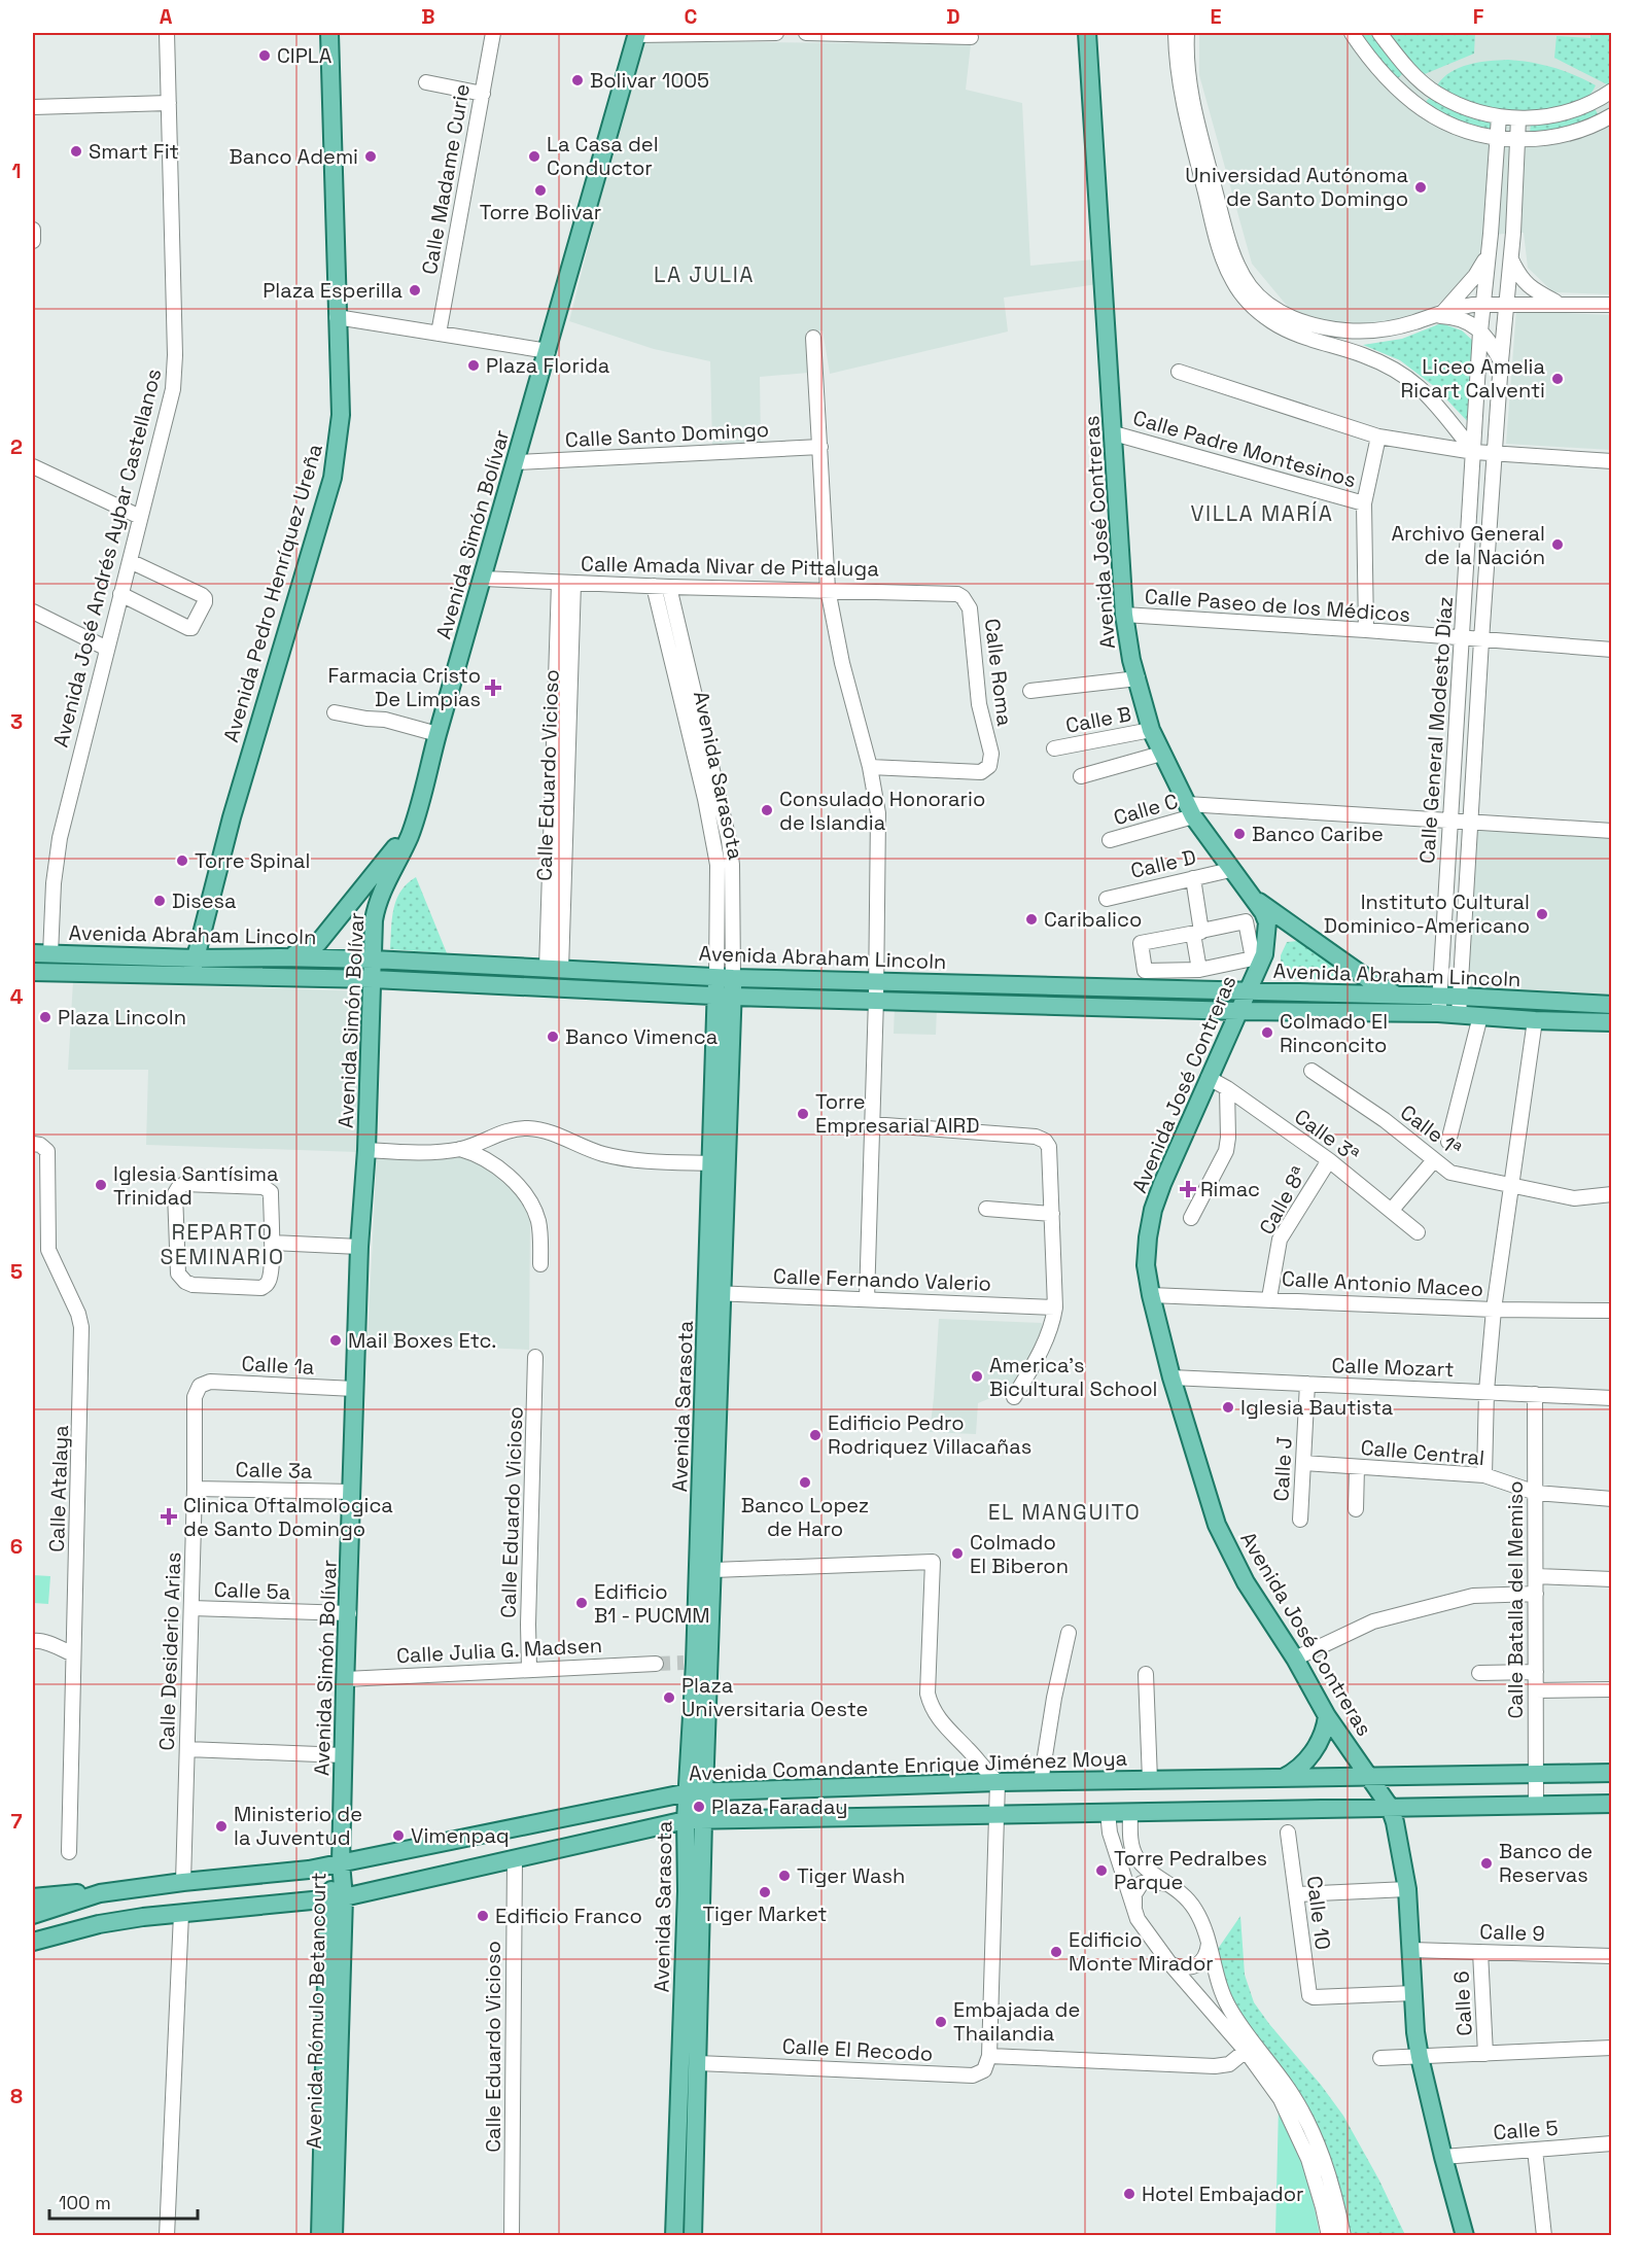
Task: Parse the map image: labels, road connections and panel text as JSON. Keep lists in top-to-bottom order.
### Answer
{
  "streets": {
    "main road": [
      "Avenida José Contreras",
      "Avenida Simón Bolívar",
      "Avenida Pedro Henríquez Ureña",
      "Avenida Sarasota",
      "Avenida Abraham Lincoln",
      "Avenida Comandante Enrique Jiménez Moya",
      "Avenida Rómulo Betancourt"
    ],
    "street": [
      "Calle Madame Curie",
      "Calle Santo Domingo",
      "Calle Padre Montesinos",
      "Avenida José Andrés Aybar Castellanos",
      "Calle Amada Nivar de Pittaluga",
      "Calle Paseo de los Médicos",
      "Calle Roma",
      "Calle B",
      "Calle General Modesto Díaz",
      "Calle Eduardo Vicioso",
      "Calle C",
      "Calle D",
      "Calle 1ª",
      "Calle 3ª",
      "Calle 8ª",
      "Calle Fernando Valerio",
      "Calle Antonio Maceo",
      "Calle 1a",
      "Calle Mozart",
      "Calle Central",
      "Calle J",
      "Calle 3a",
      "Calle Atalaya",
      "Calle 5a",
      "Calle Batalla del Memiso",
      "Calle Julia G. Madsen",
      "Calle Desiderio Arias",
      "Calle 10",
      "Calle 9",
      "Calle 6",
      "Calle El Recodo",
      "Calle 5"
    ]
  },
  "crossings": [
    ["Calle Santo Domingo", "Avenida Simón Bolívar"],
    ["Calle Padre Montesinos", "Avenida José Contreras"],
    ["Avenida José Contreras", "Calle Paseo de los Médicos"],
    ["Avenida José Contreras", "Calle B"],
    ["Avenida José Contreras", "Calle C"],
    ["Avenida José Contreras", "Calle D"],
    ["Avenida José Contreras", "Avenida Abraham Lincoln"],
    ["Avenida José Contreras", "Calle 3ª"],
    ["Avenida José Contreras", "Calle Antonio Maceo"],
    ["Avenida José Contreras", "Calle Mozart"],
    ["Avenida José Contreras", "Avenida Comandante Enrique Jiménez Moya"],
    ["Avenida José Contreras", "Calle 10"],
    ["Avenida José Contreras", "Calle 9"],
    ["Avenida José Contreras", "Calle 5"],
    ["Avenida Simón Bolívar", "Calle Amada Nivar de Pittaluga"],
    ["Avenida Simón Bolívar", "Avenida Abraham Lincoln"],
    ["Avenida Simón Bolívar", "Calle 1a"],
    ["Avenida Simón Bolívar", "Calle 3a"],
    ["Avenida Simón Bolívar", "Calle 5a"],
    ["Avenida Simón Bolívar", "Calle Julia G. Madsen"],
    ["Avenida Simón Bolívar", "Avenida Comandante Enrique Jiménez Moya"],
    ["Avenida Simón Bolívar", "Avenida Rómulo Betancourt"],
    ["Avenida José Andrés Aybar Castellanos", "Avenida Abraham Lincoln"],
    ["Calle Amada Nivar de Pittaluga", "Calle Roma"],
    ["Calle Amada Nivar de Pittaluga", "Calle Eduardo Vicioso"],
    ["Calle Amada Nivar de Pittaluga", "Avenida Sarasota"],
    ["Avenida Pedro Henríquez Ureña", "Avenida Abraham Lincoln"],
    ["Calle Paseo de los Médicos", "Calle General Modesto Díaz"],
    ["Calle General Modesto Díaz", "Calle C"],
    ["Calle General Modesto Díaz", "Avenida Abraham Lincoln"],
    ["Calle Eduardo Vicioso", "Avenida Abraham Lincoln"],
    ["Calle Eduardo Vicioso", "Calle Julia G. Madsen"],
    ["Avenida Sarasota", "Avenida Abraham Lincoln"],
    ["Avenida Sarasota", "Calle Fernando Valerio"],
    ["Avenida Sarasota", "Avenida Comandante Enrique Jiménez Moya"],
    ["Avenida Sarasota", "Calle El Recodo"],
    ["Calle 3ª", "Calle 8ª"],
    ["Calle 8ª", "Calle Antonio Maceo"],
    ["Calle 1a", "Calle Desiderio Arias"],
    ["Calle Mozart", "Calle J"],
    ["Calle Mozart", "Calle Batalla del Memiso"],
    ["Calle Central", "Calle J"],
    ["Calle Central", "Calle Batalla del Memiso"],
    ["Calle 3a", "Calle Desiderio Arias"],
    ["Calle 5a", "Calle Desiderio Arias"],
    ["Calle Batalla del Memiso", "Avenida Comandante Enrique Jiménez Moya"],
    ["Calle Desiderio Arias", "Avenida Comandante Enrique Jiménez Moya"],
    ["Avenida Comandante Enrique Jiménez Moya", "Avenida Rómulo Betancourt"],
    ["Calle 9", "Calle 6"]
  ],
  "districts": [
    "LA JULIA",
    "VILLA MARÍA",
    "REPARTO SEMINARIO",
    "EL MANGUITO"
  ],
  "places": {
    "other": [
      "CIPLA",
      "Bolivar 1005",
      "Smart Fit",
      "Banco Ademi",
      "La Casa del Conductor",
      "Universidad Autónoma de Santo Domingo",
      "Torre Bolivar",
      "Plaza Esperilla",
      "Plaza Florida",
      "Liceo Amelia Ricart Calventi",
      "Archivo General de la Nación",
      "Consulado Honorario de Islandia",
      "Banco Caribe",
      "Torre Spinal",
      "Disesa",
      "Instituto Cultural Dominico-Americano",
      "Caribalico",
      "Plaza Lincoln",
      "Colmado El Rinconcito",
      "Banco Vimenca",
      "Torre Empresarial AIRD",
      "Iglesia Santísima Trinidad",
      "Mail Boxes Etc.",
      "America's Bicultural School",
      "Iglesia Bautista",
      "Edificio Pedro Rodriquez Villacañas",
      "Banco Lopez de Haro",
      "Colmado El Biberon",
      "Edificio B1 - PUCMM",
      "Plaza Universitaria Oeste",
      "Plaza Faraday",
      "Ministerio de la Juventud",
      "Vimenpaq",
      "Banco de Reservas",
      "Torre Pedralbes Parque",
      "Tiger Wash",
      "Tiger Market",
      "Edificio Franco",
      "Edificio Monte Mirador",
      "Embajada de Thailandia",
      "Hotel Embajador"
    ],
    "health": ["Farmacia Cristo De Limpias", "Rimac", "Clinica Oftalmologica de Santo Domingo"]
  },
  "scale_bar": "100 m",
  "grid": {
    "columns": [
      "A",
      "B",
      "C",
      "D",
      "E",
      "F"
    ],
    "rows": [
      "1",
      "2",
      "3",
      "4",
      "5",
      "6",
      "7",
      "8"
    ]
  }
}
